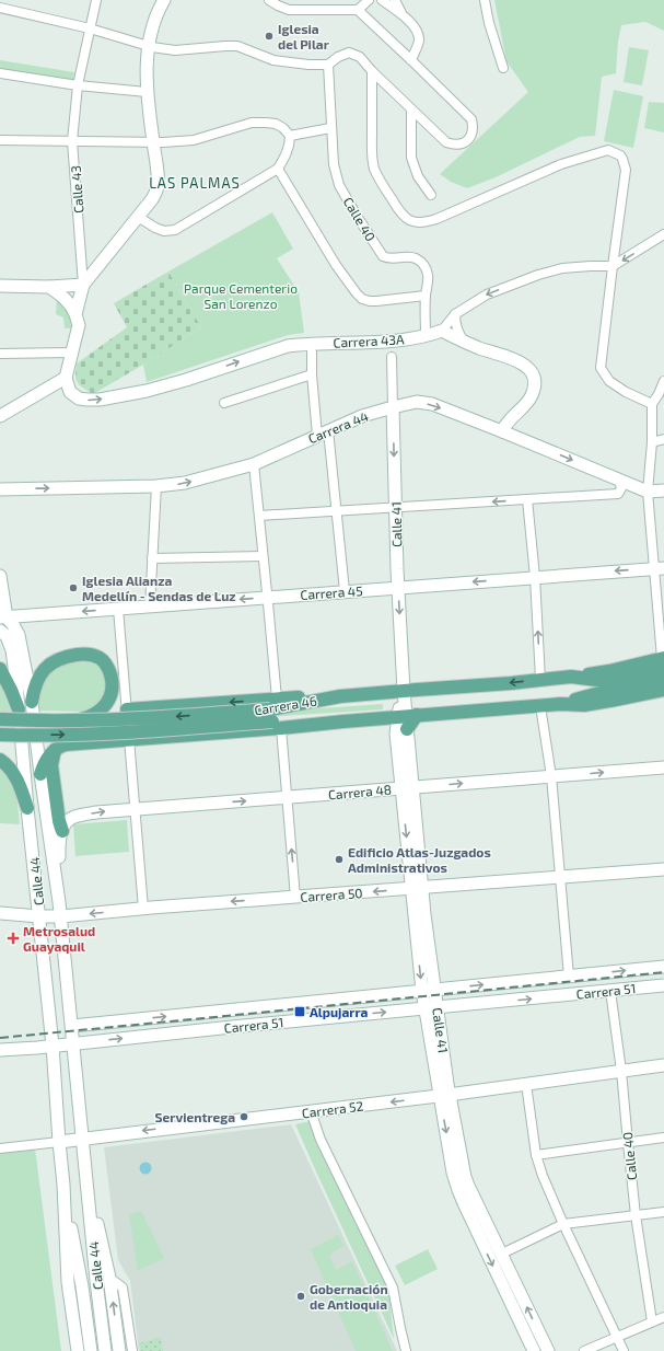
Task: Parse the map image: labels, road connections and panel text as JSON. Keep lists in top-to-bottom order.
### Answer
{
  "streets": {
    "main road": ["Carrera 46"],
    "street": [
      "Calle 43",
      "Calle 40",
      "Carrera 43A",
      "Carrera 44",
      "Calle 41",
      "Carrera 45",
      "Carrera 48",
      "Calle 44",
      "Carrera 50",
      "Carrera 51",
      "Carrera 52"
    ]
  },
  "crossings": [
    ["Calle 43", "Carrera 43A"],
    ["Calle 40", "Carrera 43A"],
    ["Calle 40", "Carrera 51"],
    ["Calle 40", "Carrera 52"],
    ["Carrera 44", "Calle 41"],
    ["Calle 41", "Carrera 45"],
    ["Calle 41", "Carrera 46"],
    ["Calle 41", "Carrera 48"],
    ["Calle 41", "Carrera 50"],
    ["Calle 41", "Carrera 51"],
    ["Calle 41", "Carrera 52"],
    ["Carrera 45", "Calle 44"],
    ["Carrera 48", "Calle 44"],
    ["Calle 44", "Carrera 50"],
    ["Calle 44", "Carrera 51"],
    ["Calle 44", "Carrera 52"]
  ],
  "one_way": [
    "Carrera 48",
    "Carrera 50",
    "Carrera 51",
    "Carrera 52"
  ],
  "districts": ["LAS PALMAS"],
  "parks": ["Parque Cementerio San Lorenzo"],
  "places": {
    "other": [
      "Iglesia del Pilar",
      "Iglesia Alianza Medellín - Sendas de Luz",
      "Edificio Atlas-Juzgados Administrativos",
      "Servientrega",
      "Gobernación de Antioquia"
    ],
    "health": ["Metrosalud Guayaquil"],
    "transit": ["Alpujarra"]
  }
}
